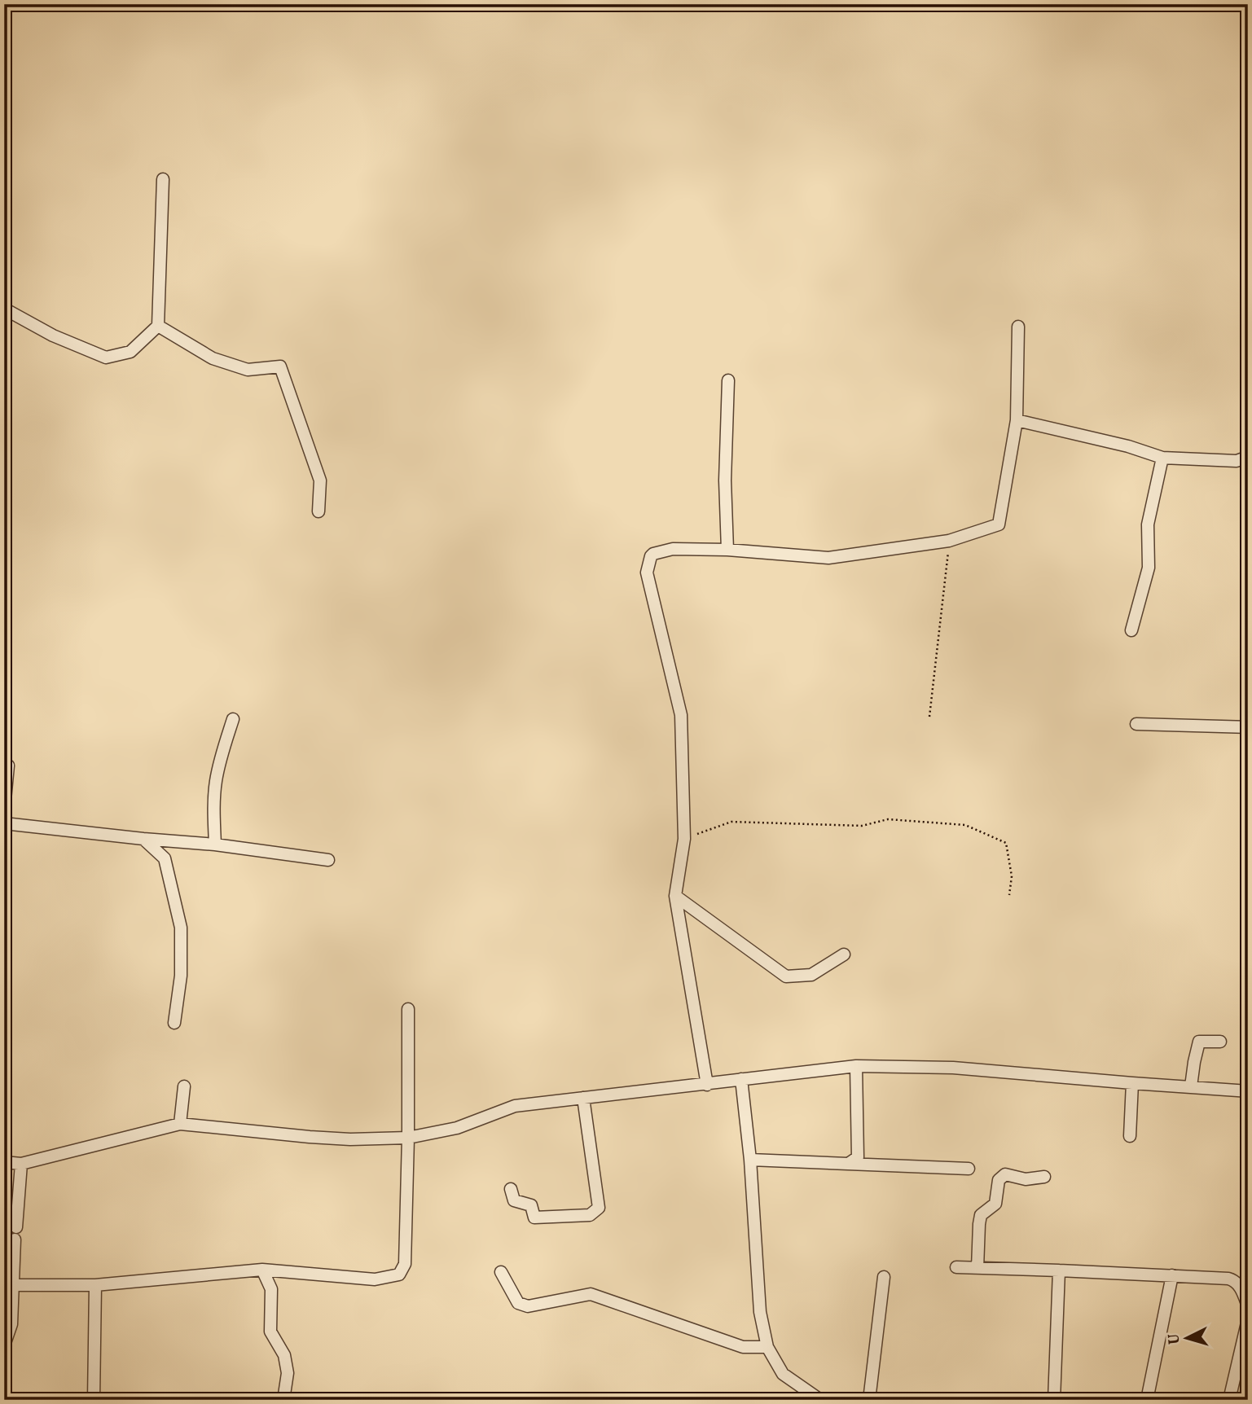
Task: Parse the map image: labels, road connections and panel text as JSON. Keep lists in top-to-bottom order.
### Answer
{
  "north": "left"
}
